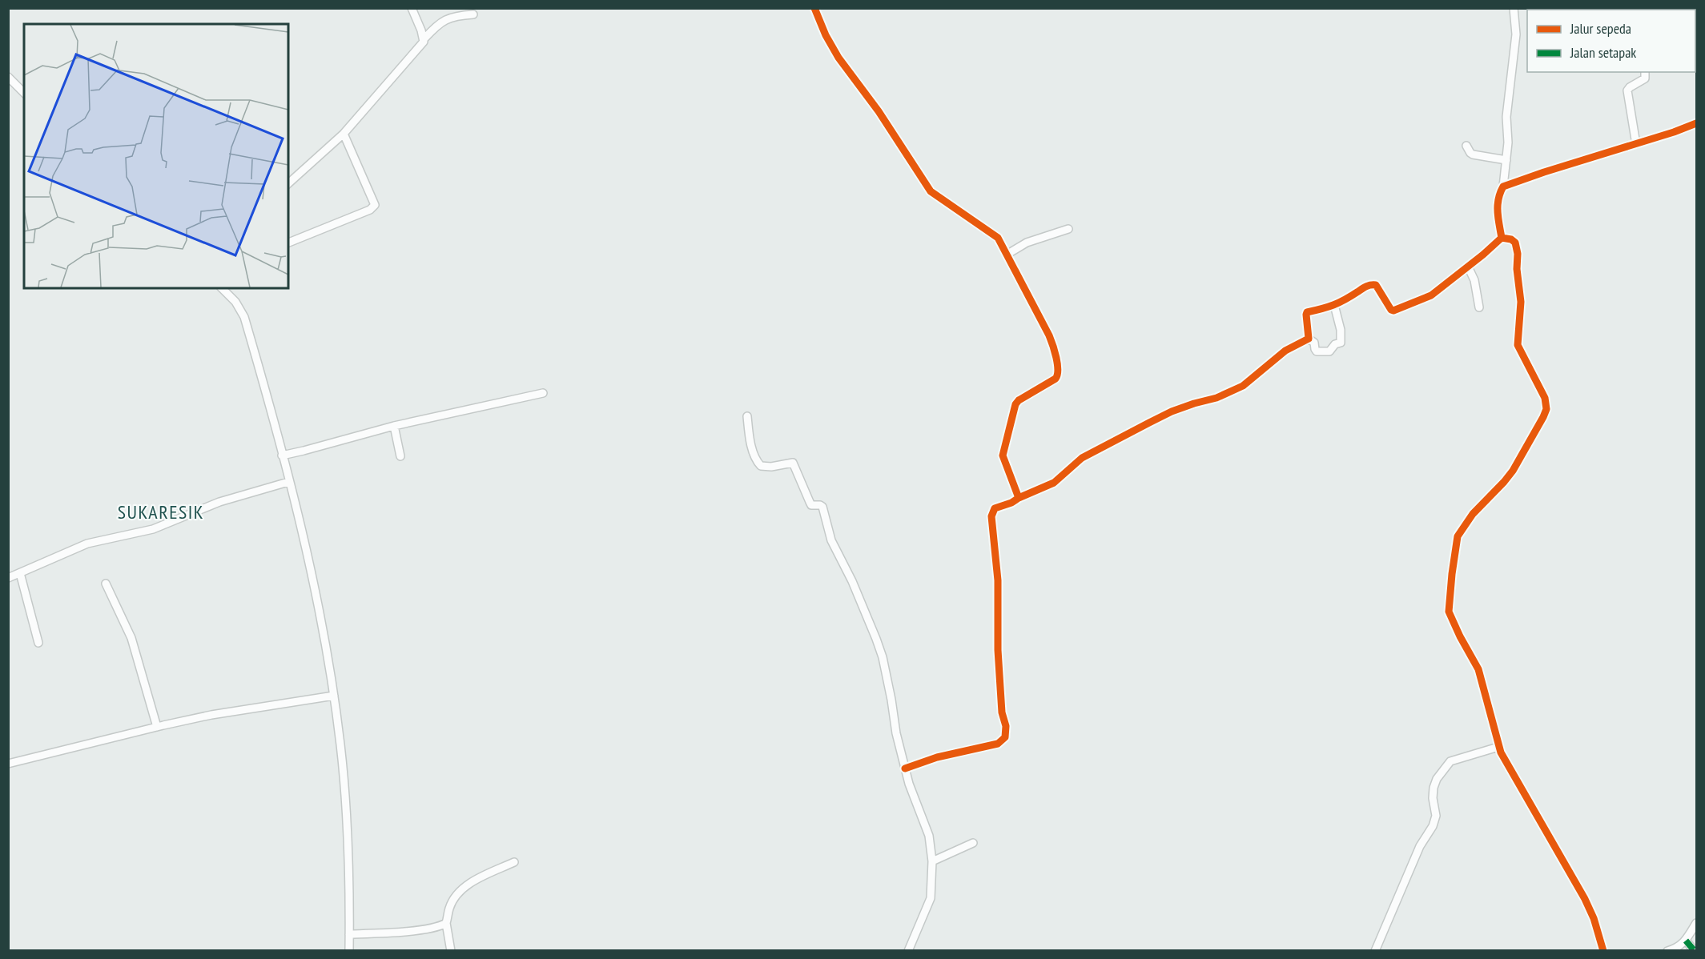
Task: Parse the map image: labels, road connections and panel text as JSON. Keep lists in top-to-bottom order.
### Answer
{
  "districts": ["SUKARESIK"],
  "legend": ["Jalur sepeda", "Jalan setapak"]
}
